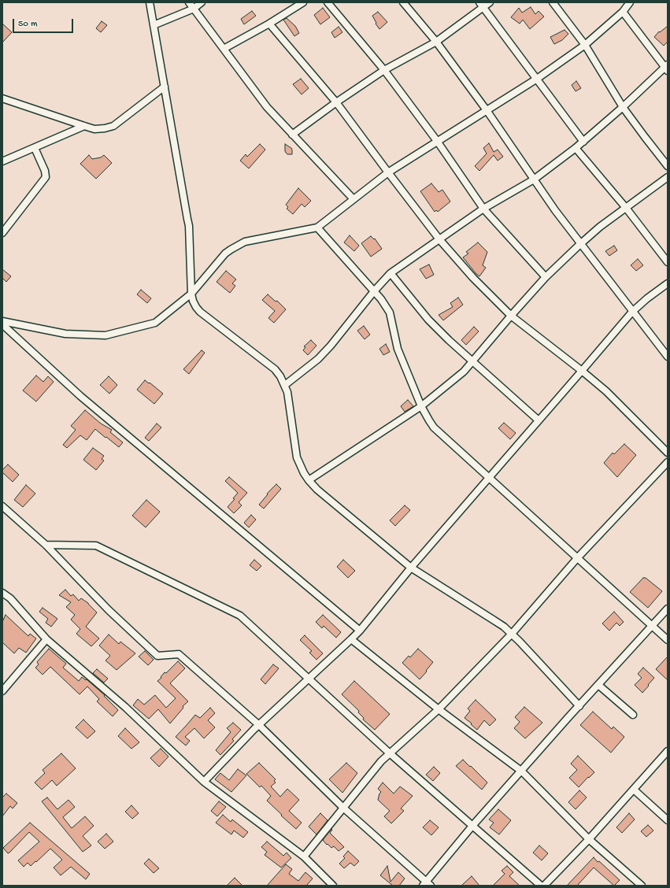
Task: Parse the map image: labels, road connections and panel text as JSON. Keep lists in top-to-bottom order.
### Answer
{
  "scale_bar": "50 m"
}
